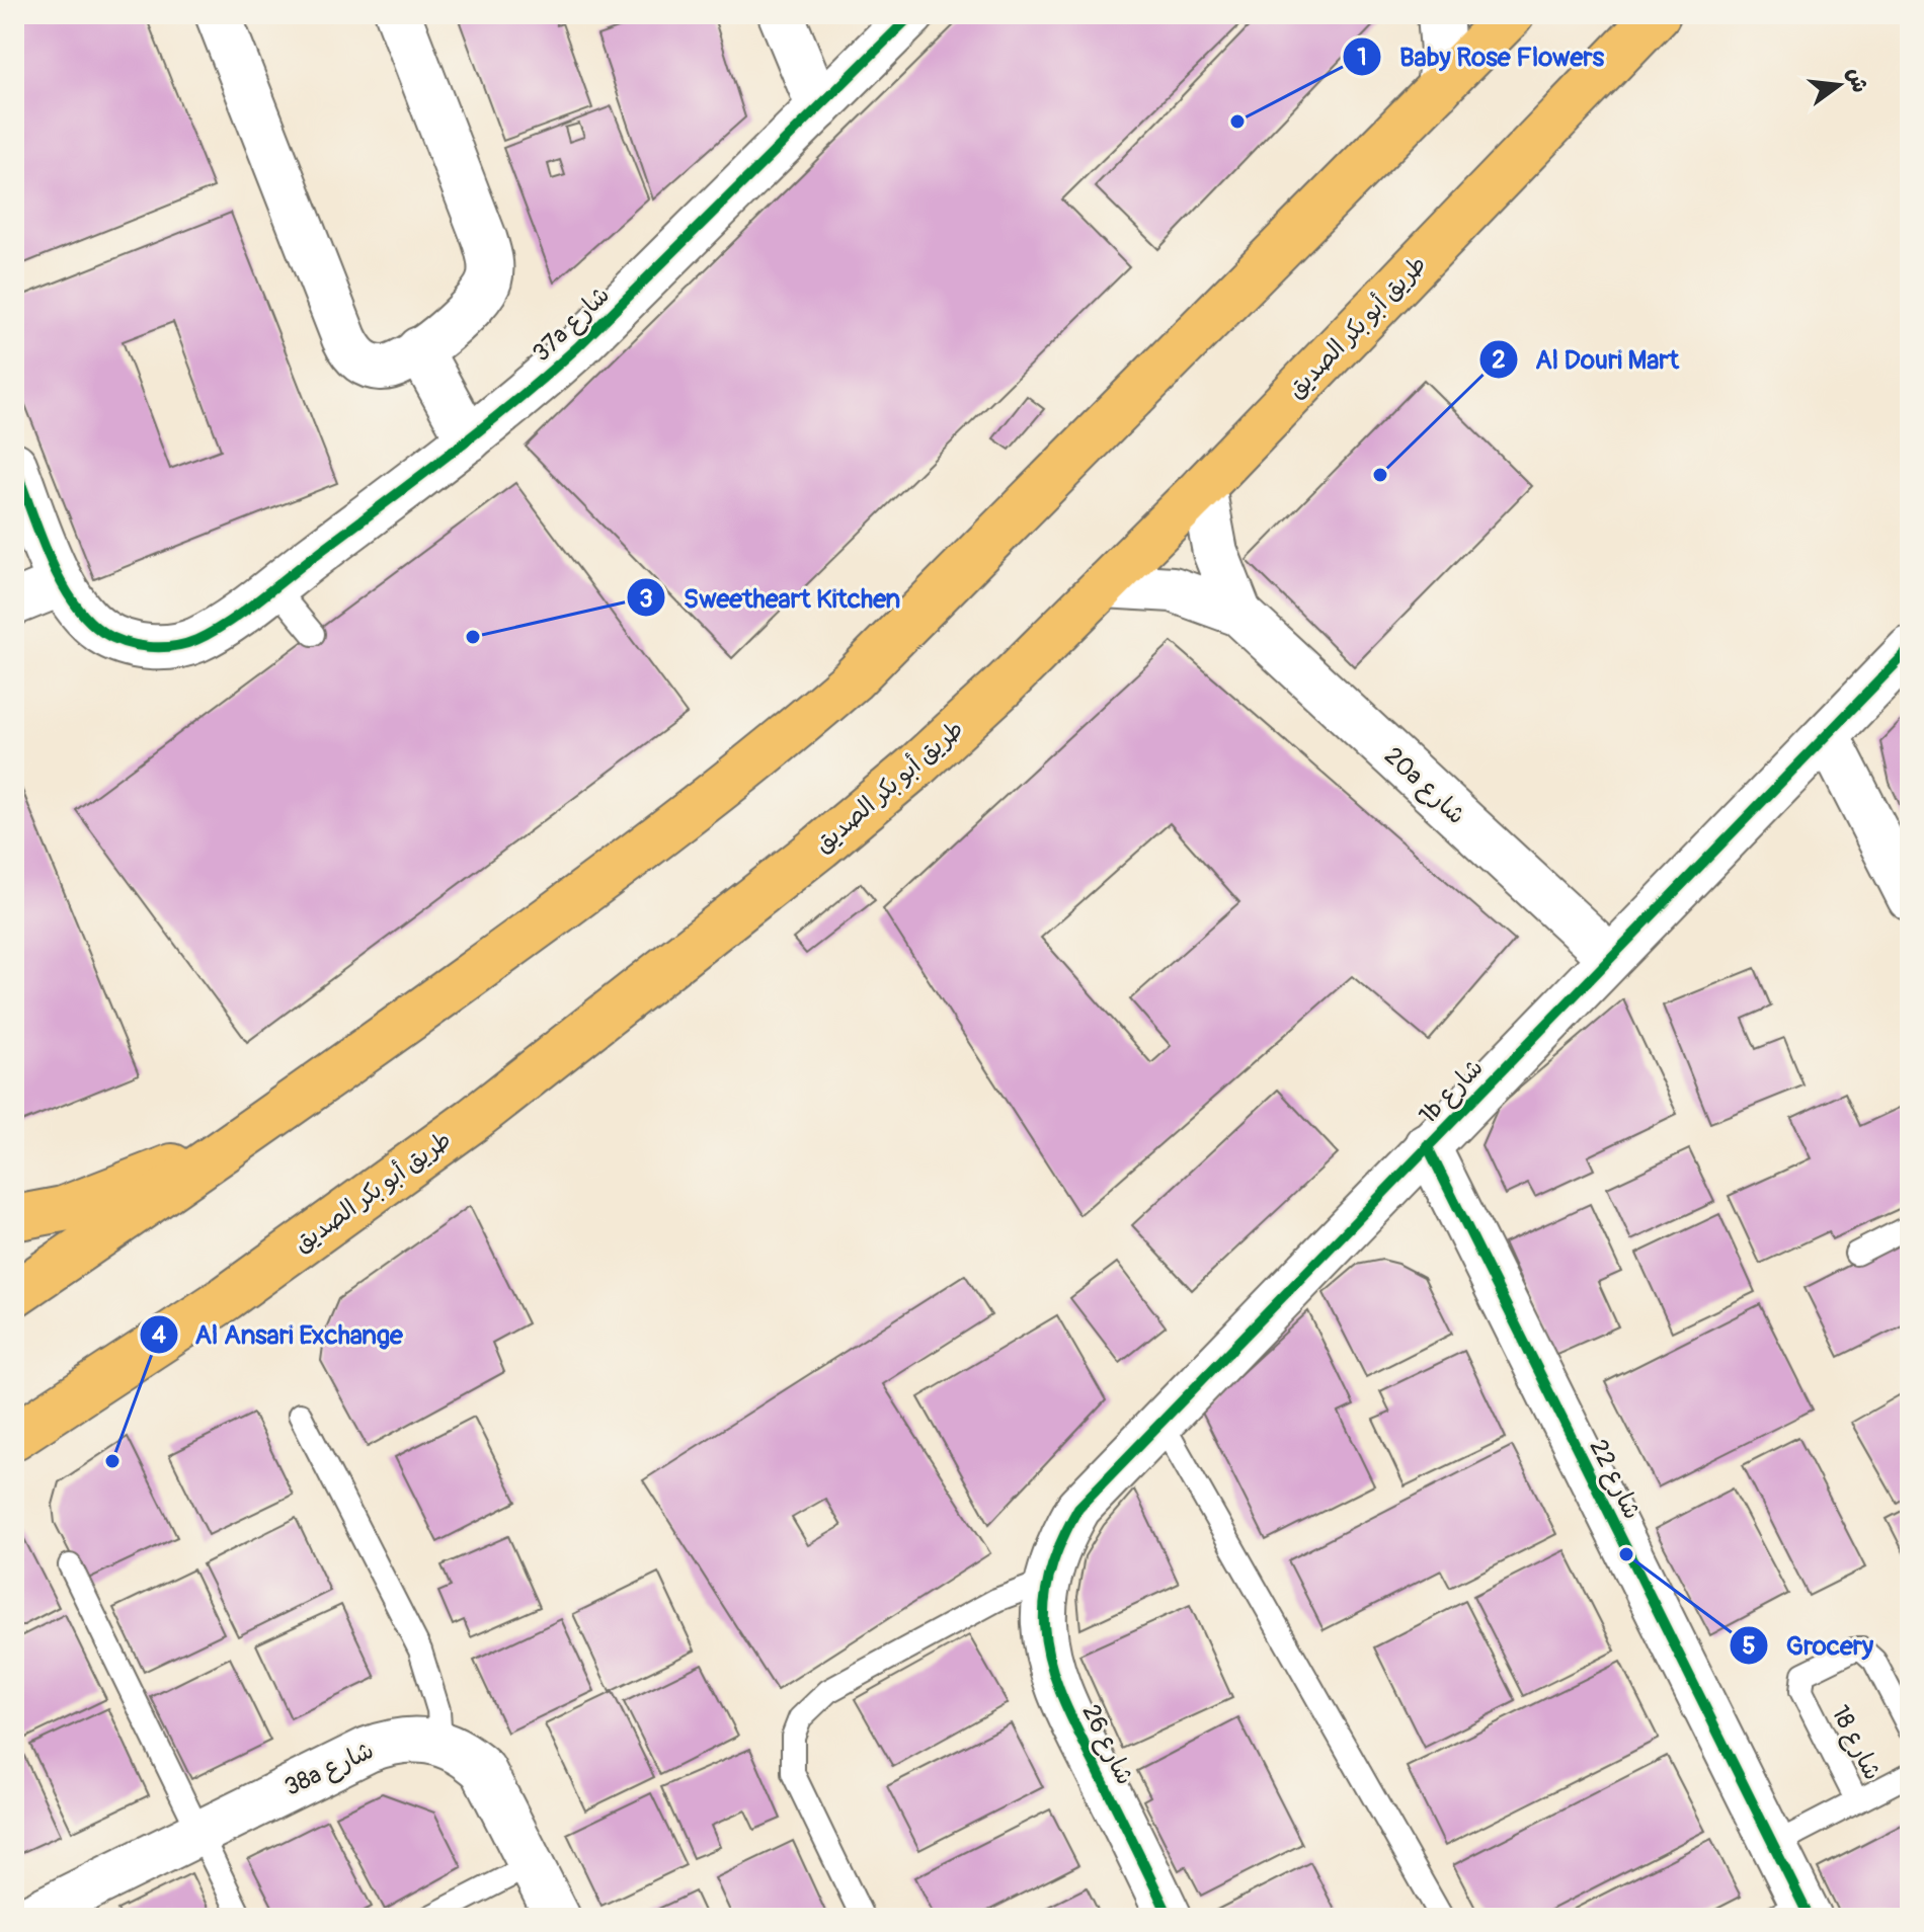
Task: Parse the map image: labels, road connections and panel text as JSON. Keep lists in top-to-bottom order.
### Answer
{
  "streets": {
    "main road": ["طريق أبو بكر الصديق"],
    "street": [
      "37a شارع",
      "20a شارع",
      "1b شارع",
      "شارع 22",
      "شارع 26",
      "38a شارع"
    ],
    "lane": ["شارع 18"]
  },
  "crossings": [
    ["طريق أبو بكر الصديق", "20a شارع"],
    ["20a شارع", "1b شارع"],
    ["1b شارع", "شارع 22"],
    ["1b شارع", "شارع 26"],
    ["شارع 22", "شارع 18"]
  ],
  "places": [
    "Baby Rose Flowers",
    "Al Douri Mart",
    "Sweetheart Kitchen",
    "Al Ansari Exchange",
    "Grocery"
  ],
  "north": "right"
}
